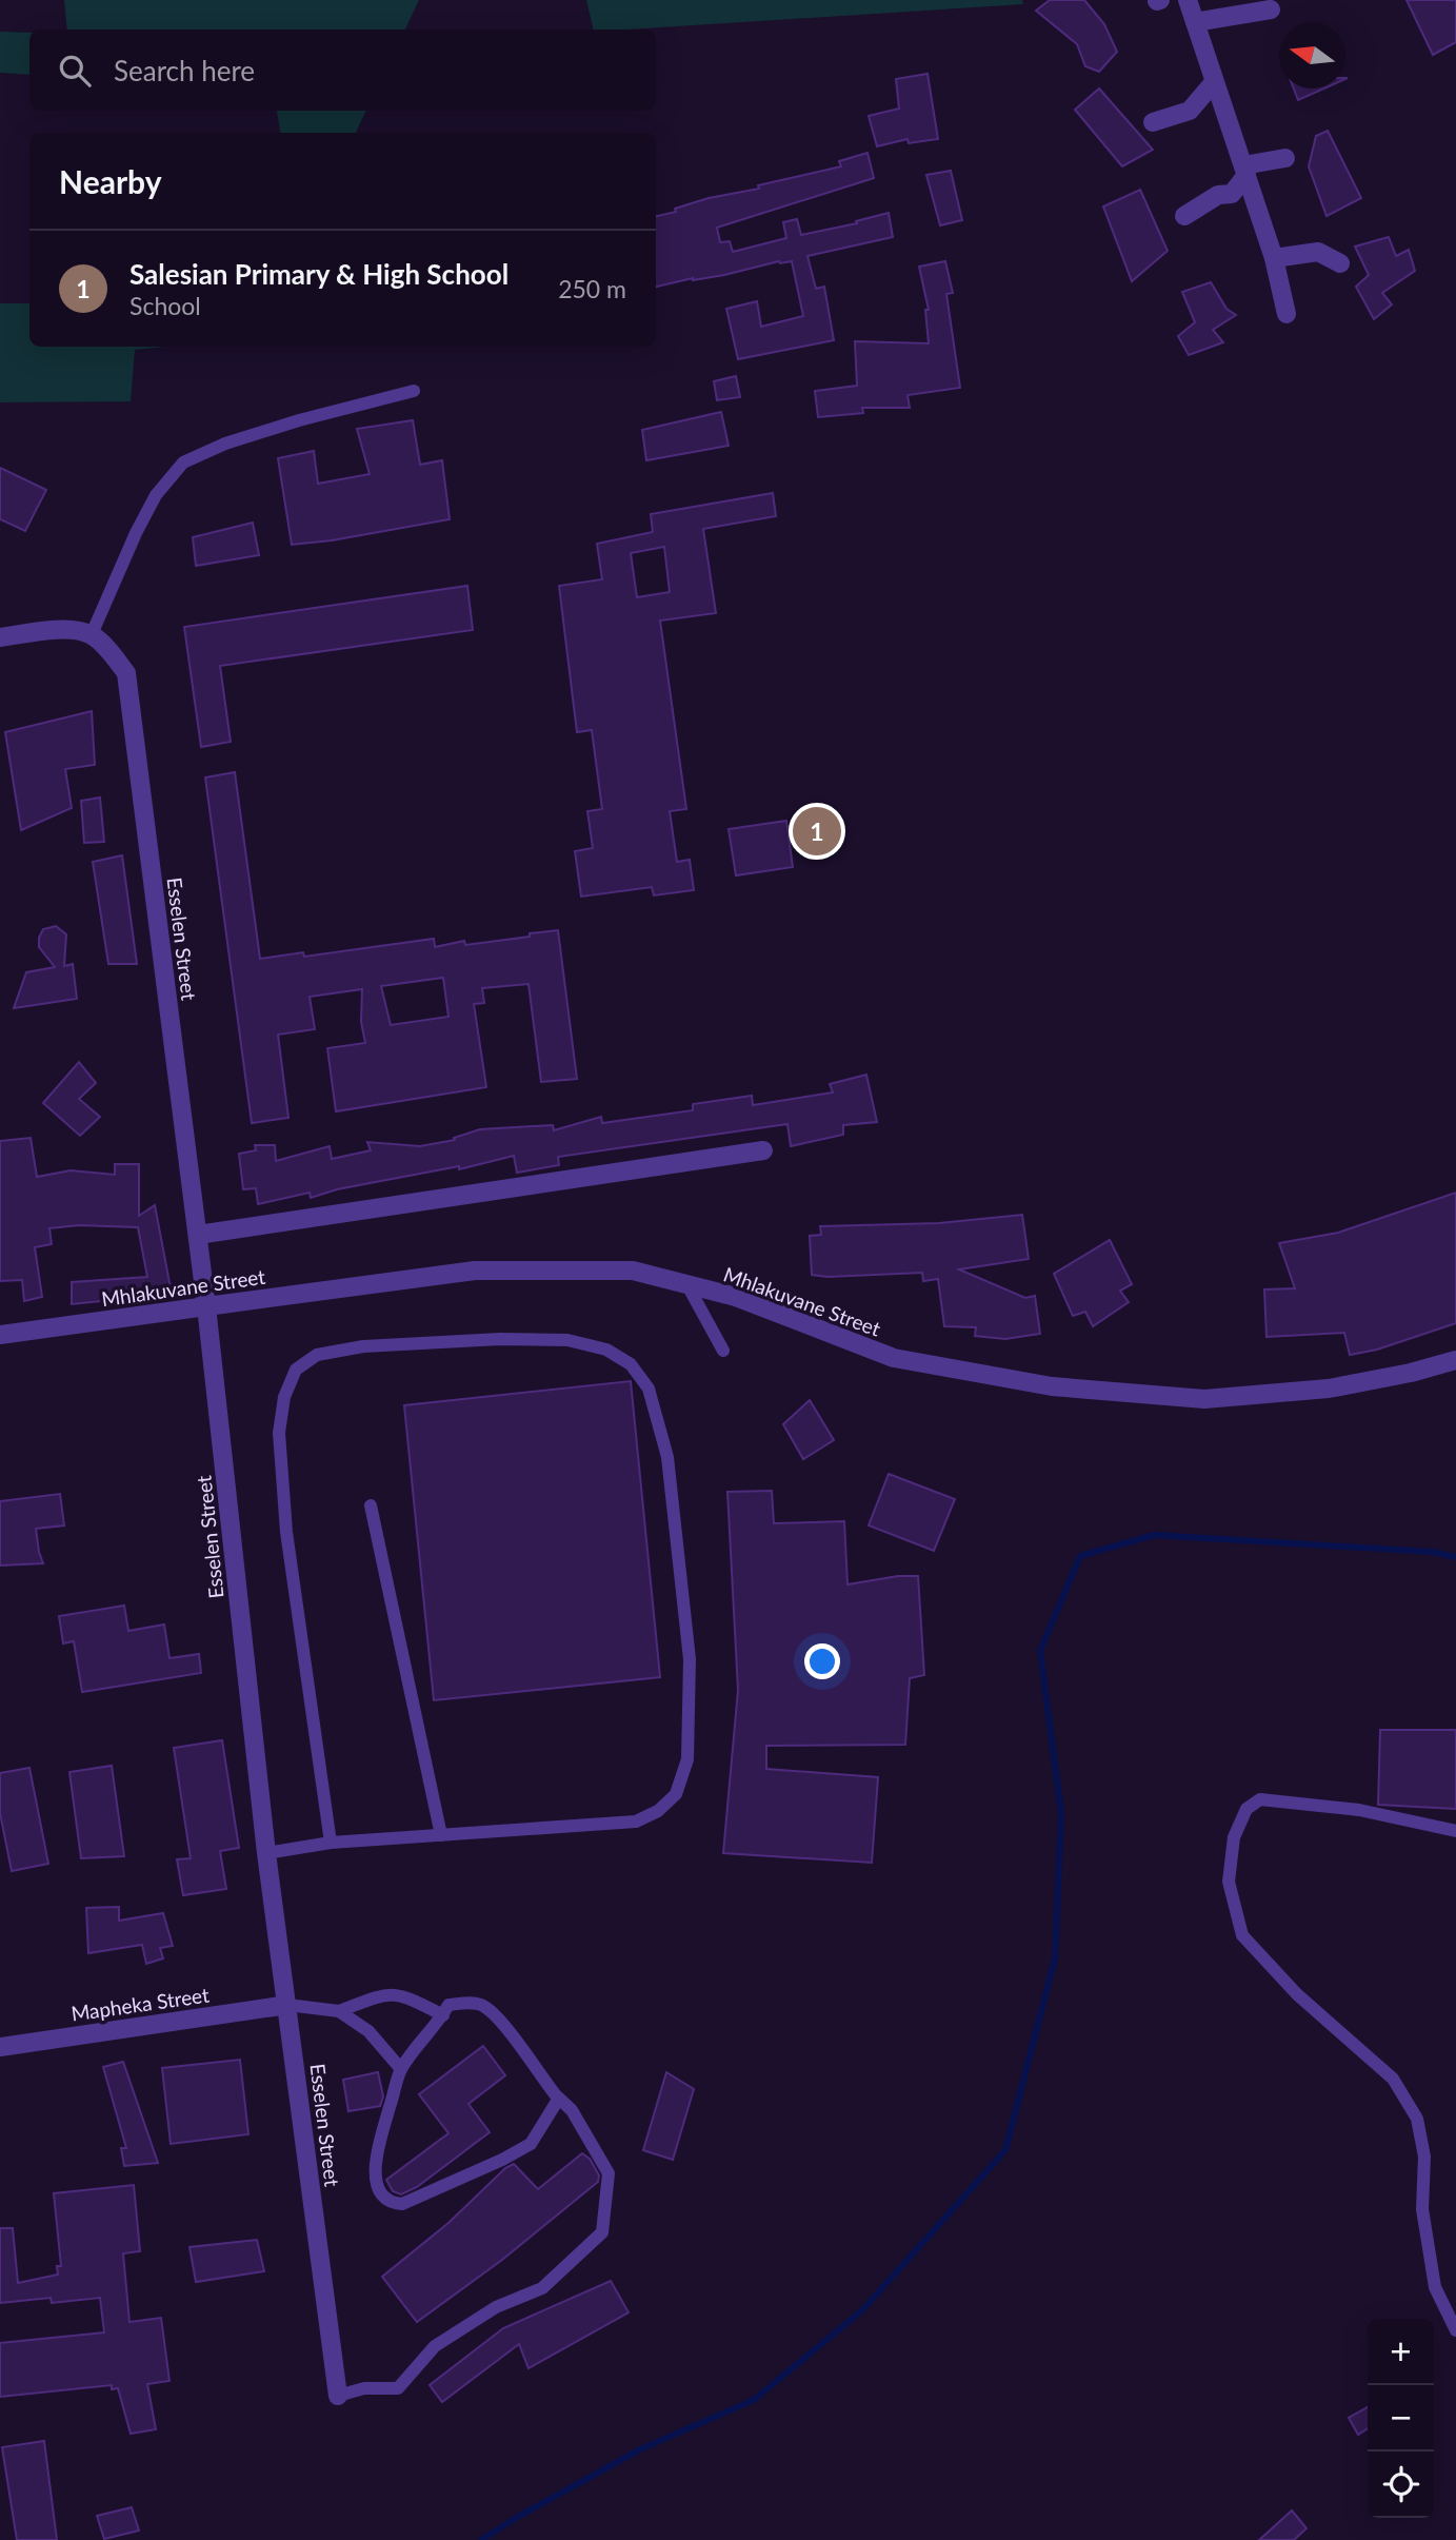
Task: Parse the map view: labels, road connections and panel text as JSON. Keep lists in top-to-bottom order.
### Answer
{
  "streets": {
    "street": ["Esselen Street", "Mhlakuvane Street", "Mapheka Street"]
  },
  "crossings": [
    ["Esselen Street", "Mhlakuvane Street"],
    ["Esselen Street", "Mapheka Street"]
  ],
  "north": "left",
  "page": {
    "search": "Search here",
    "heading": "Nearby",
    "list": [
      {
        "mark": "1",
        "name": "Salesian Primary & High School",
        "note": "School",
        "value": "250 m"
      }
    ],
    "pins": "1",
    "map_buttons": ["+", "−"]
  }
}
